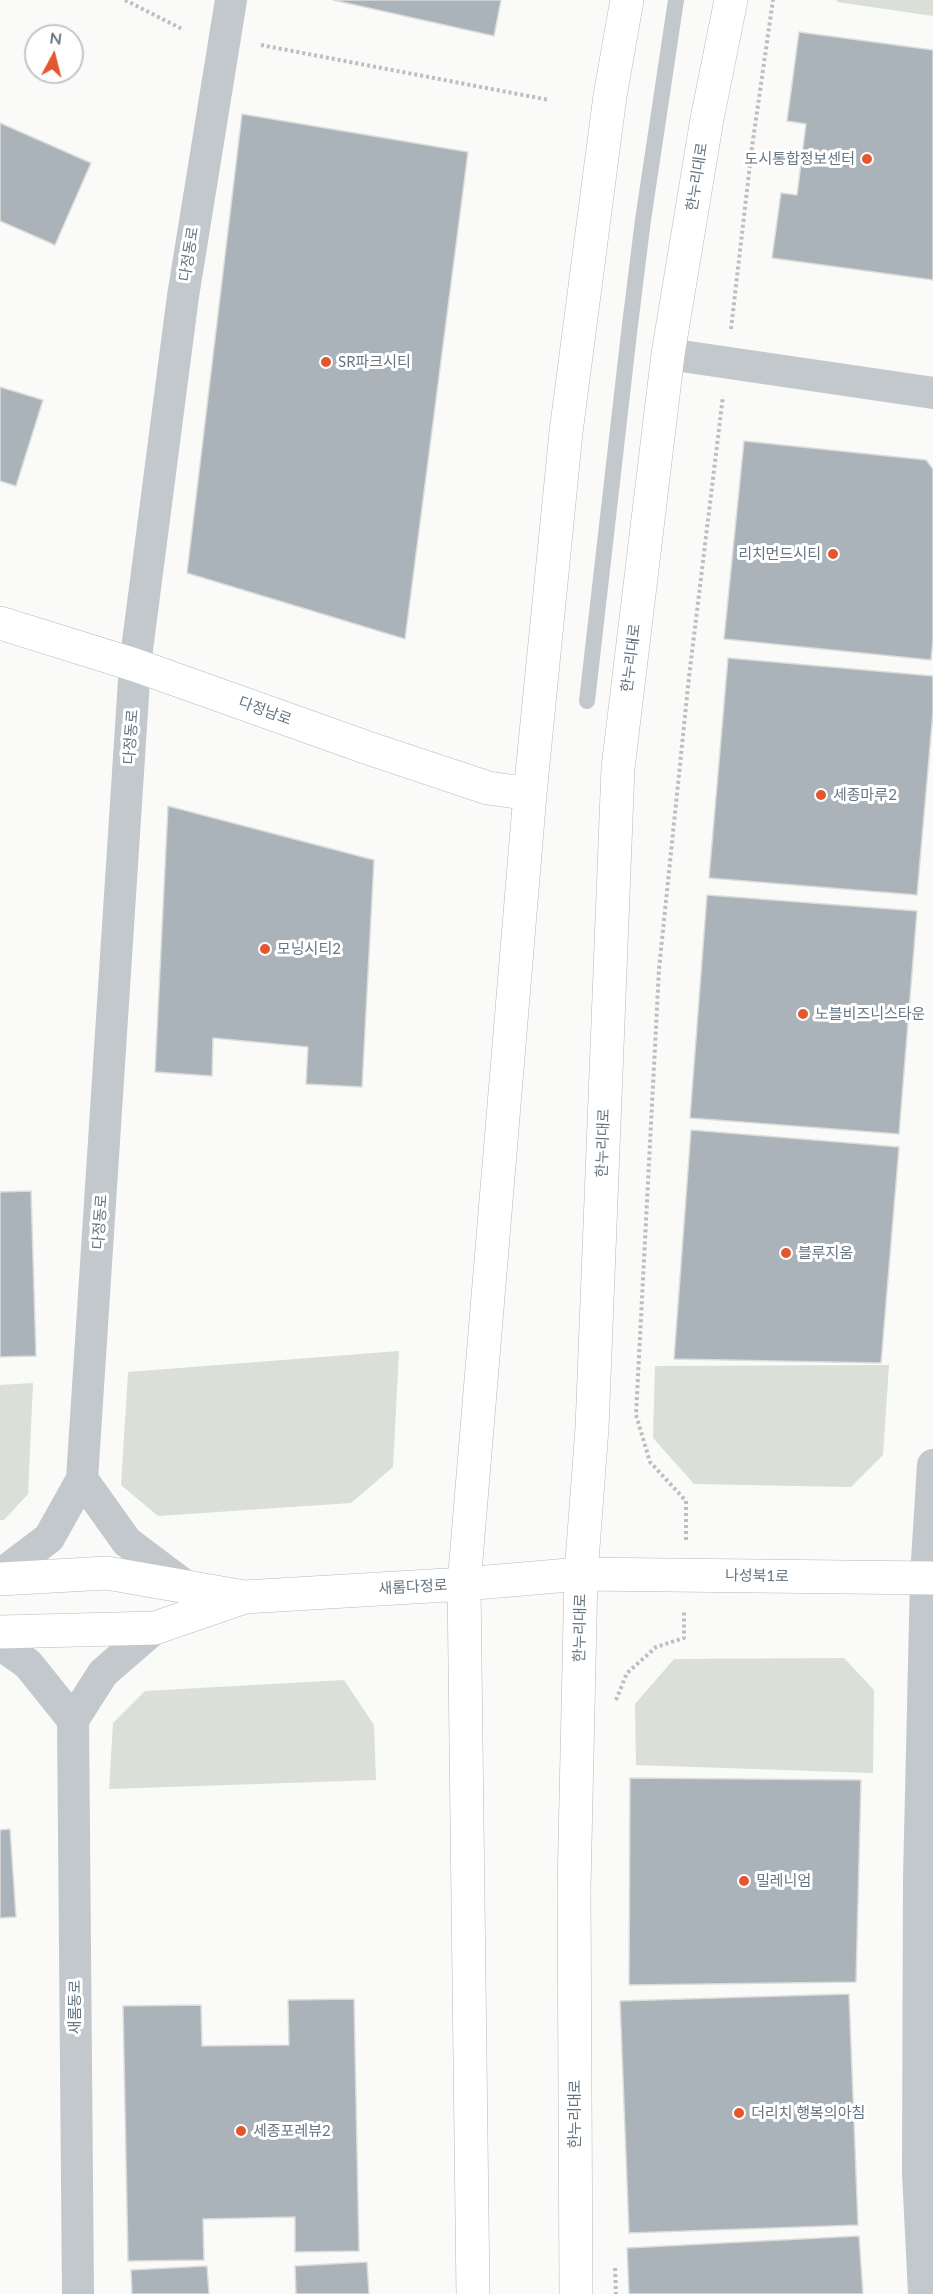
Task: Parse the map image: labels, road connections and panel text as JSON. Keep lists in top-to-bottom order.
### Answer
{
  "streets": {
    "street": [
      "한누리대로",
      "다정동로",
      "다정남로",
      "나성북1로",
      "새롬다정로",
      "새롬동로"
    ]
  },
  "crossings": [
    ["한누리대로", "나성북1로"],
    ["한누리대로", "새롬다정로"],
    ["다정동로", "다정남로"],
    ["나성북1로", "새롬다정로"]
  ],
  "places": [
    "도시통합정보센터",
    "SR파크시티",
    "리치먼드시티",
    "세종마루2",
    "모닝시티2",
    "노블비즈니스타운",
    "블루지움",
    "밀레니엄",
    "더리치 행복의아침",
    "세종포레뷰2"
  ],
  "north": "top"
}
